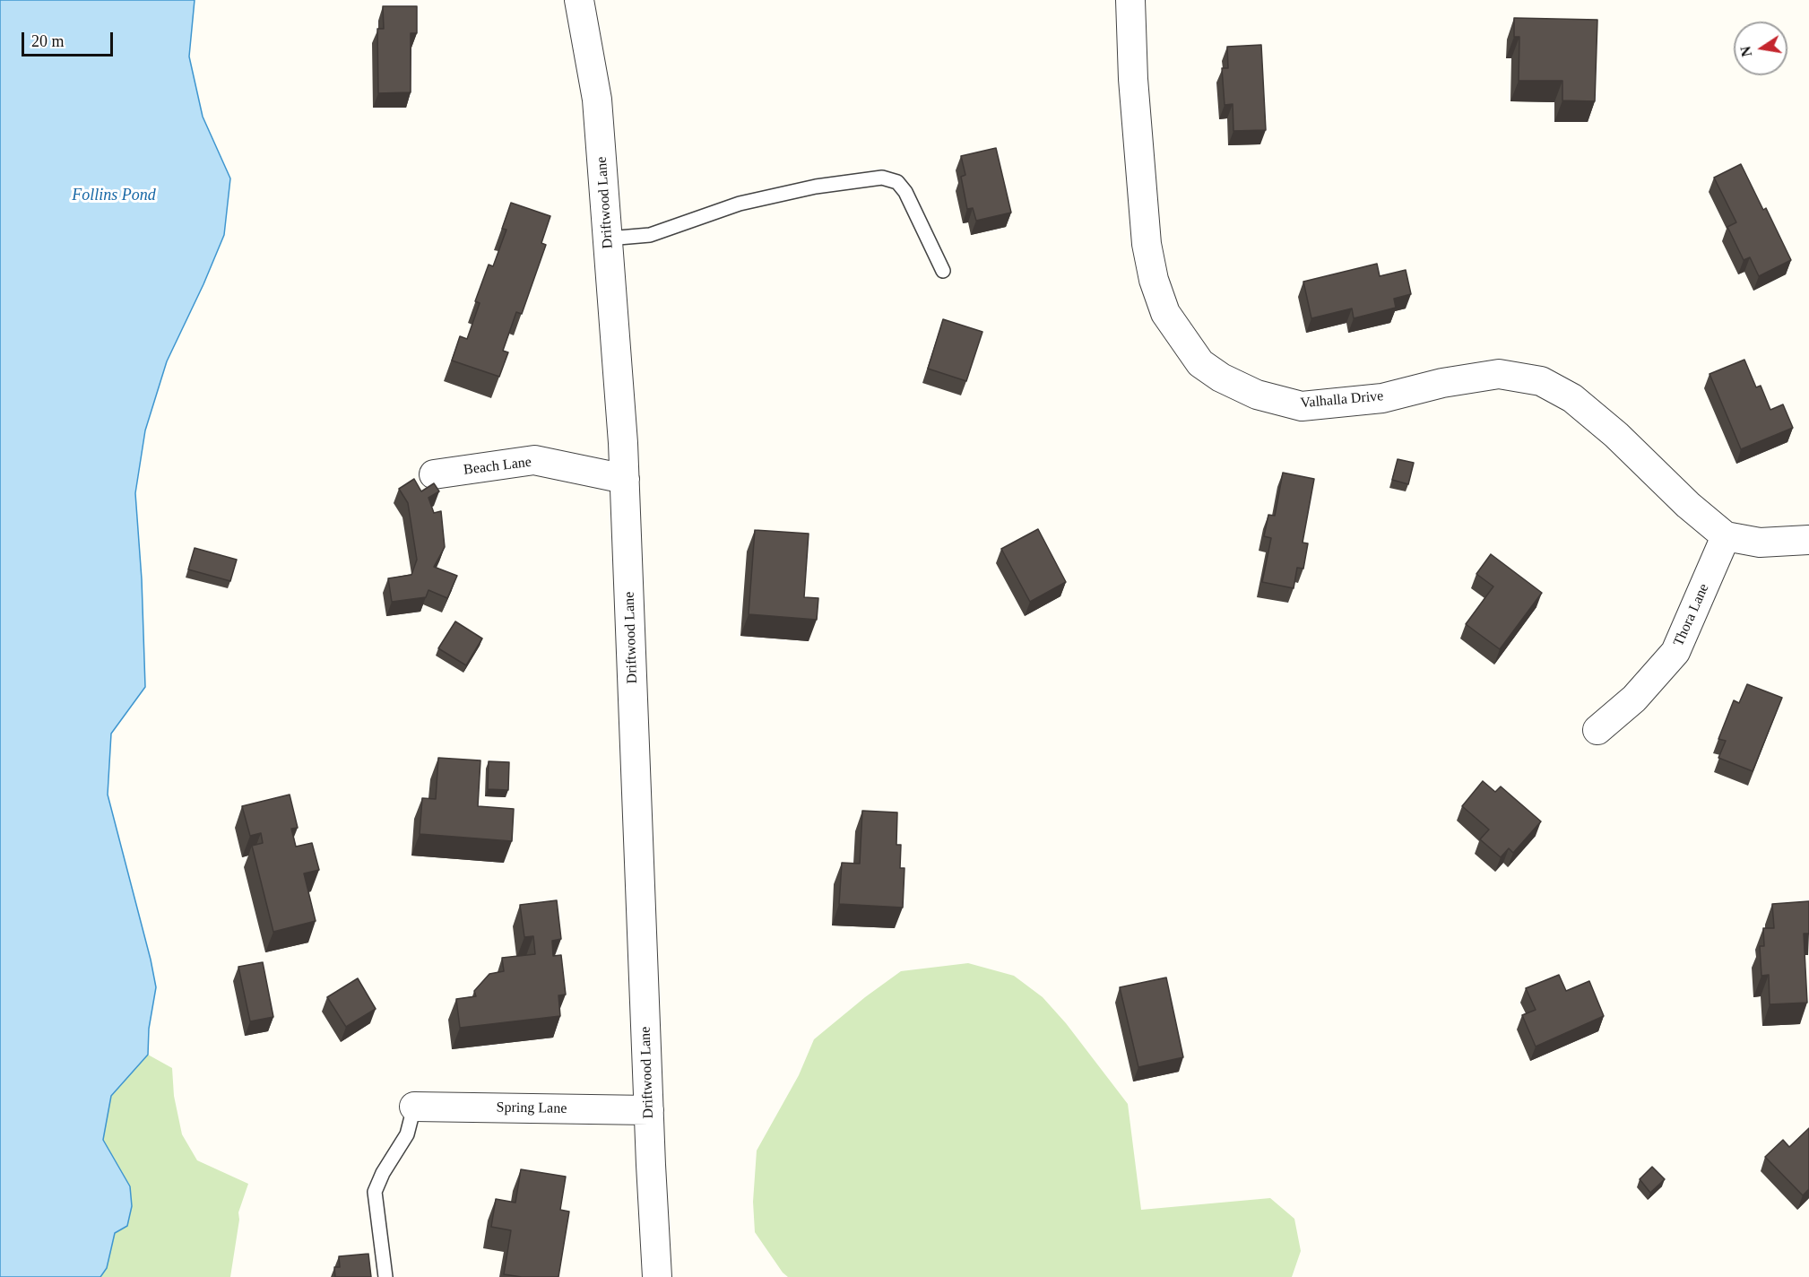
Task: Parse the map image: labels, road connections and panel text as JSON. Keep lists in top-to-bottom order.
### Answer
{
  "streets": {
    "street": [
      "Driftwood Lane",
      "Valhalla Drive",
      "Beach Lane",
      "Thora Lane",
      "Spring Lane"
    ]
  },
  "crossings": [
    ["Driftwood Lane", "Beach Lane"],
    ["Driftwood Lane", "Spring Lane"],
    ["Valhalla Drive", "Thora Lane"]
  ],
  "water": ["Follins Pond"],
  "scale_bar": "20 m",
  "north": "left"
}
